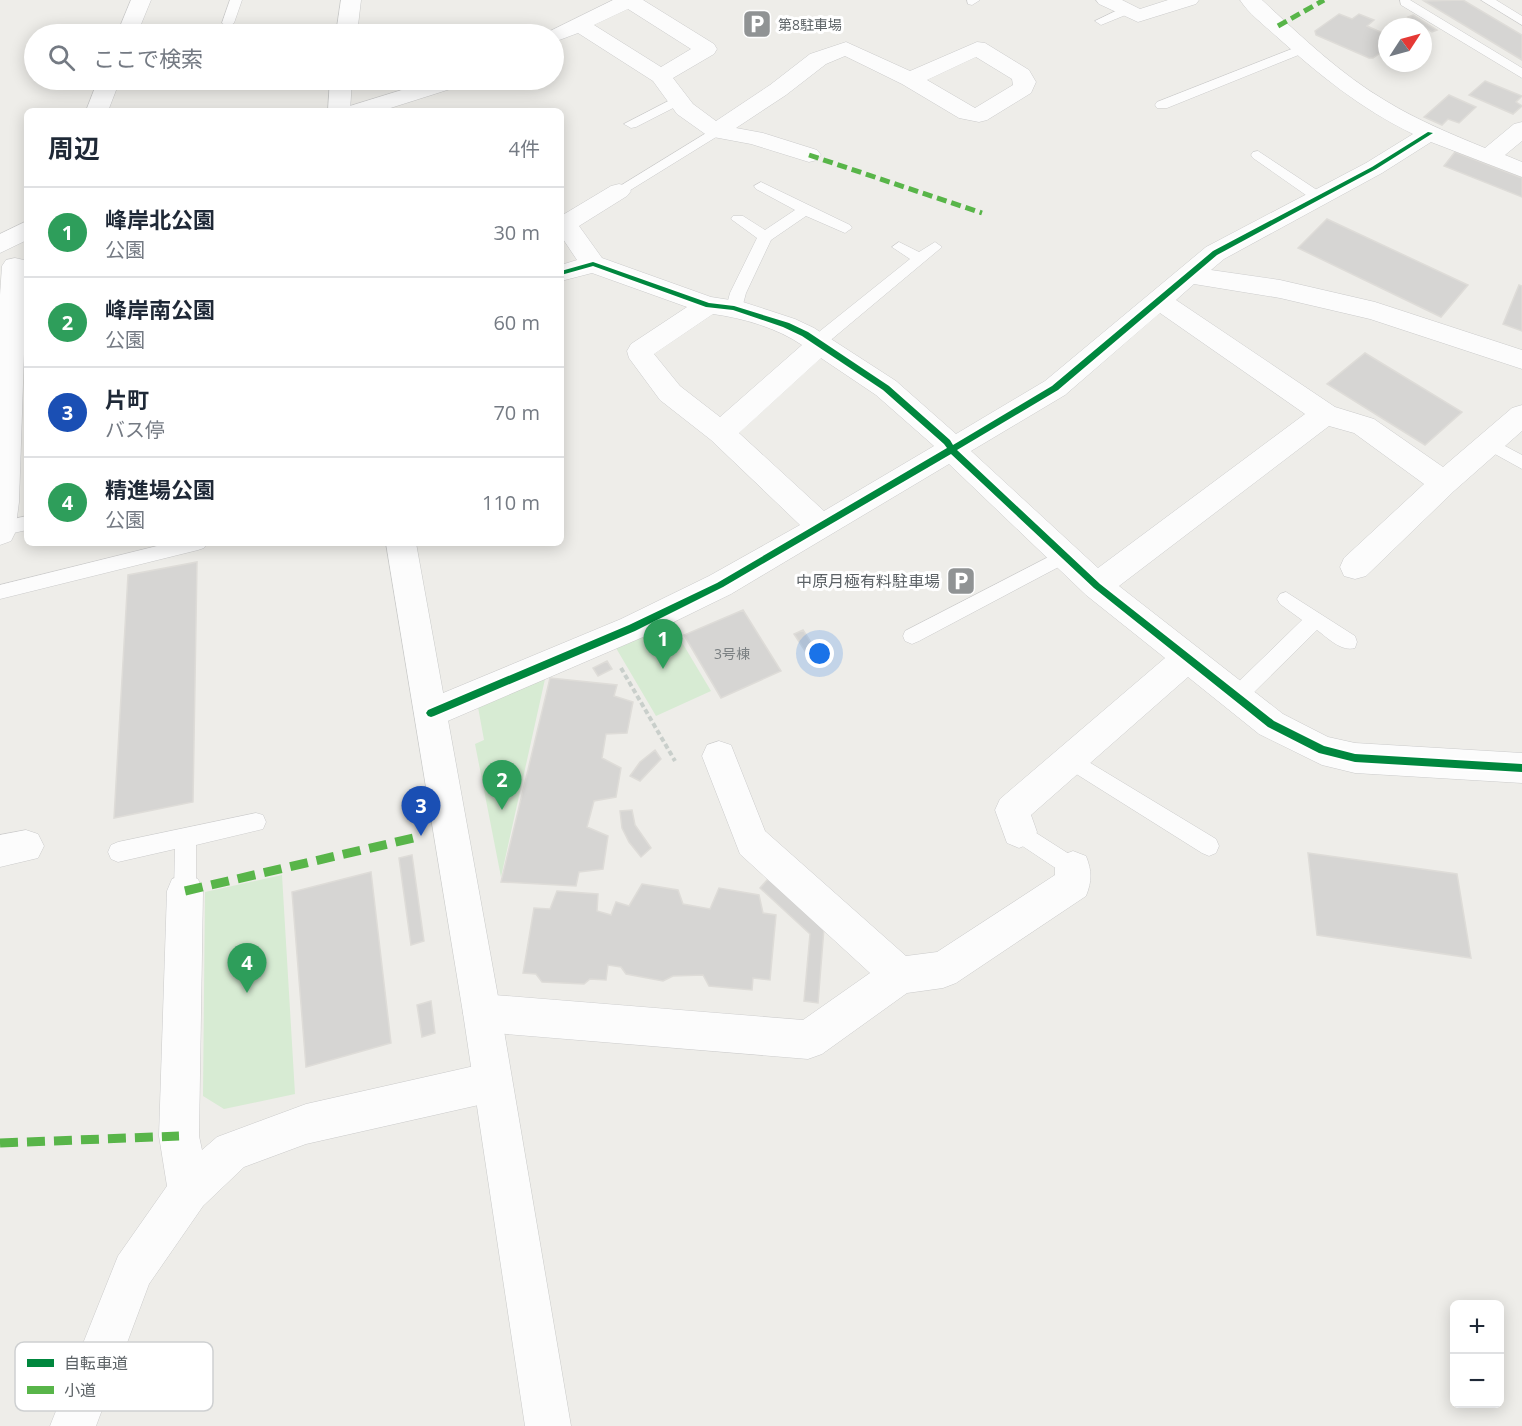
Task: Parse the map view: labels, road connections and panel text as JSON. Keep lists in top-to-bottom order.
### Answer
{
  "places": {
    "parking": ["第8駐車場", "中原月極有料駐車場"]
  },
  "house_numbers": ["3号棟"],
  "legend": ["自転車道", "小道"],
  "north": "top right",
  "page": {
    "search": "ここで検索",
    "heading": ["周辺", "4件"],
    "list": [
      {
        "mark": "1",
        "name": "峰岸北公園",
        "note": "公園",
        "value": "30 m"
      },
      {
        "mark": "2",
        "name": "峰岸南公園",
        "note": "公園",
        "value": "60 m"
      },
      {
        "mark": "3",
        "name": "片町",
        "note": "バス停",
        "value": "70 m"
      },
      {
        "mark": "4",
        "name": "精進場公園",
        "note": "公園",
        "value": "110 m"
      }
    ],
    "pins": [
      "1",
      "2",
      "3",
      "4"
    ],
    "map_buttons": ["+", "−"]
  }
}
